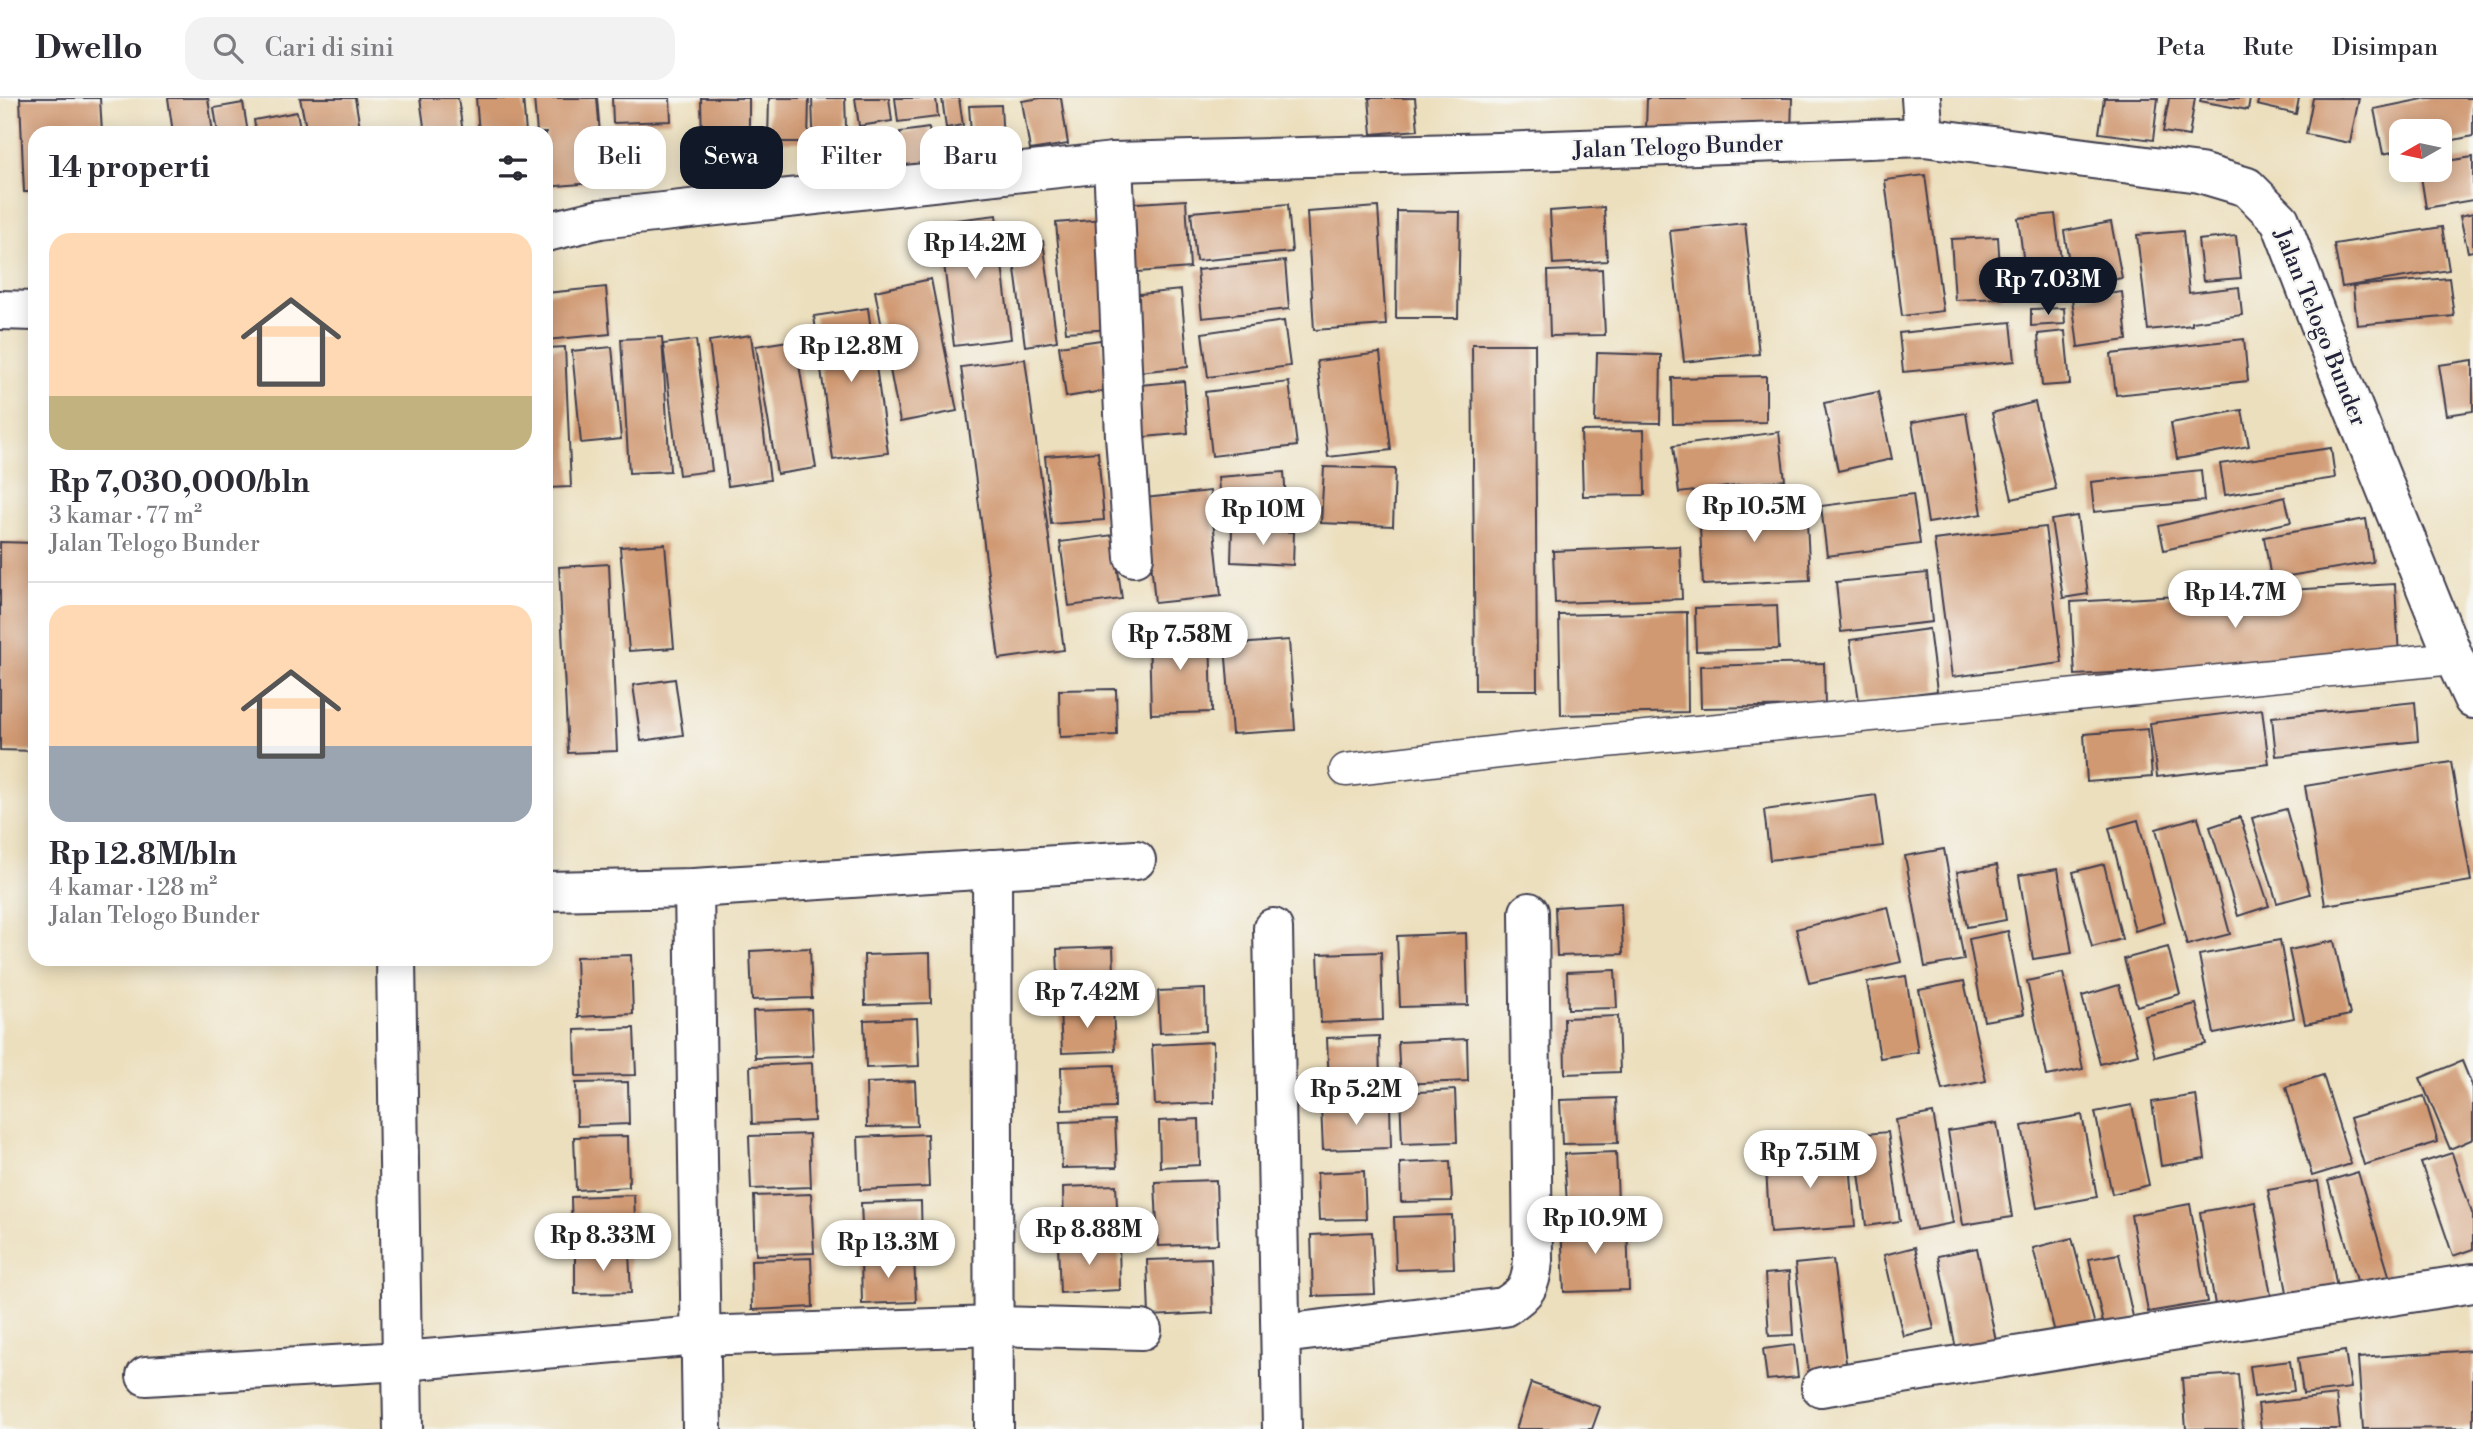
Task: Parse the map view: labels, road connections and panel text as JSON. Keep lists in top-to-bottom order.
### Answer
{
  "streets": {
    "street": ["Jalan Telogo Bunder"]
  },
  "north": "left",
  "page": {
    "header": "Dwello",
    "search": "Cari di sini",
    "nav": ["Peta", "Rute", "Disimpan"],
    "chip": [
      "Beli",
      "Sewa",
      "Filter",
      "Baru"
    ],
    "heading": "14 properti",
    "list": [
      {
        "name": "Rp 7,030,000/bln",
        "note": "3 kamar · 77 m² · Jalan Telogo Bunder"
      },
      {
        "name": "Rp 12.8M/bln",
        "note": "4 kamar · 128 m² · Jalan Telogo Bunder"
      }
    ],
    "price": [
      "Rp 14.2M",
      "Rp 7.03M",
      "Rp 12.8M",
      "Rp 10.5M",
      "Rp 10M",
      "Rp 14.7M",
      "Rp 7.58M",
      "Rp 7.42M",
      "Rp 5.2M",
      "Rp 7.51M",
      "Rp 10.9M",
      "Rp 8.88M",
      "Rp 8.33M",
      "Rp 13.3M"
    ]
  }
}
